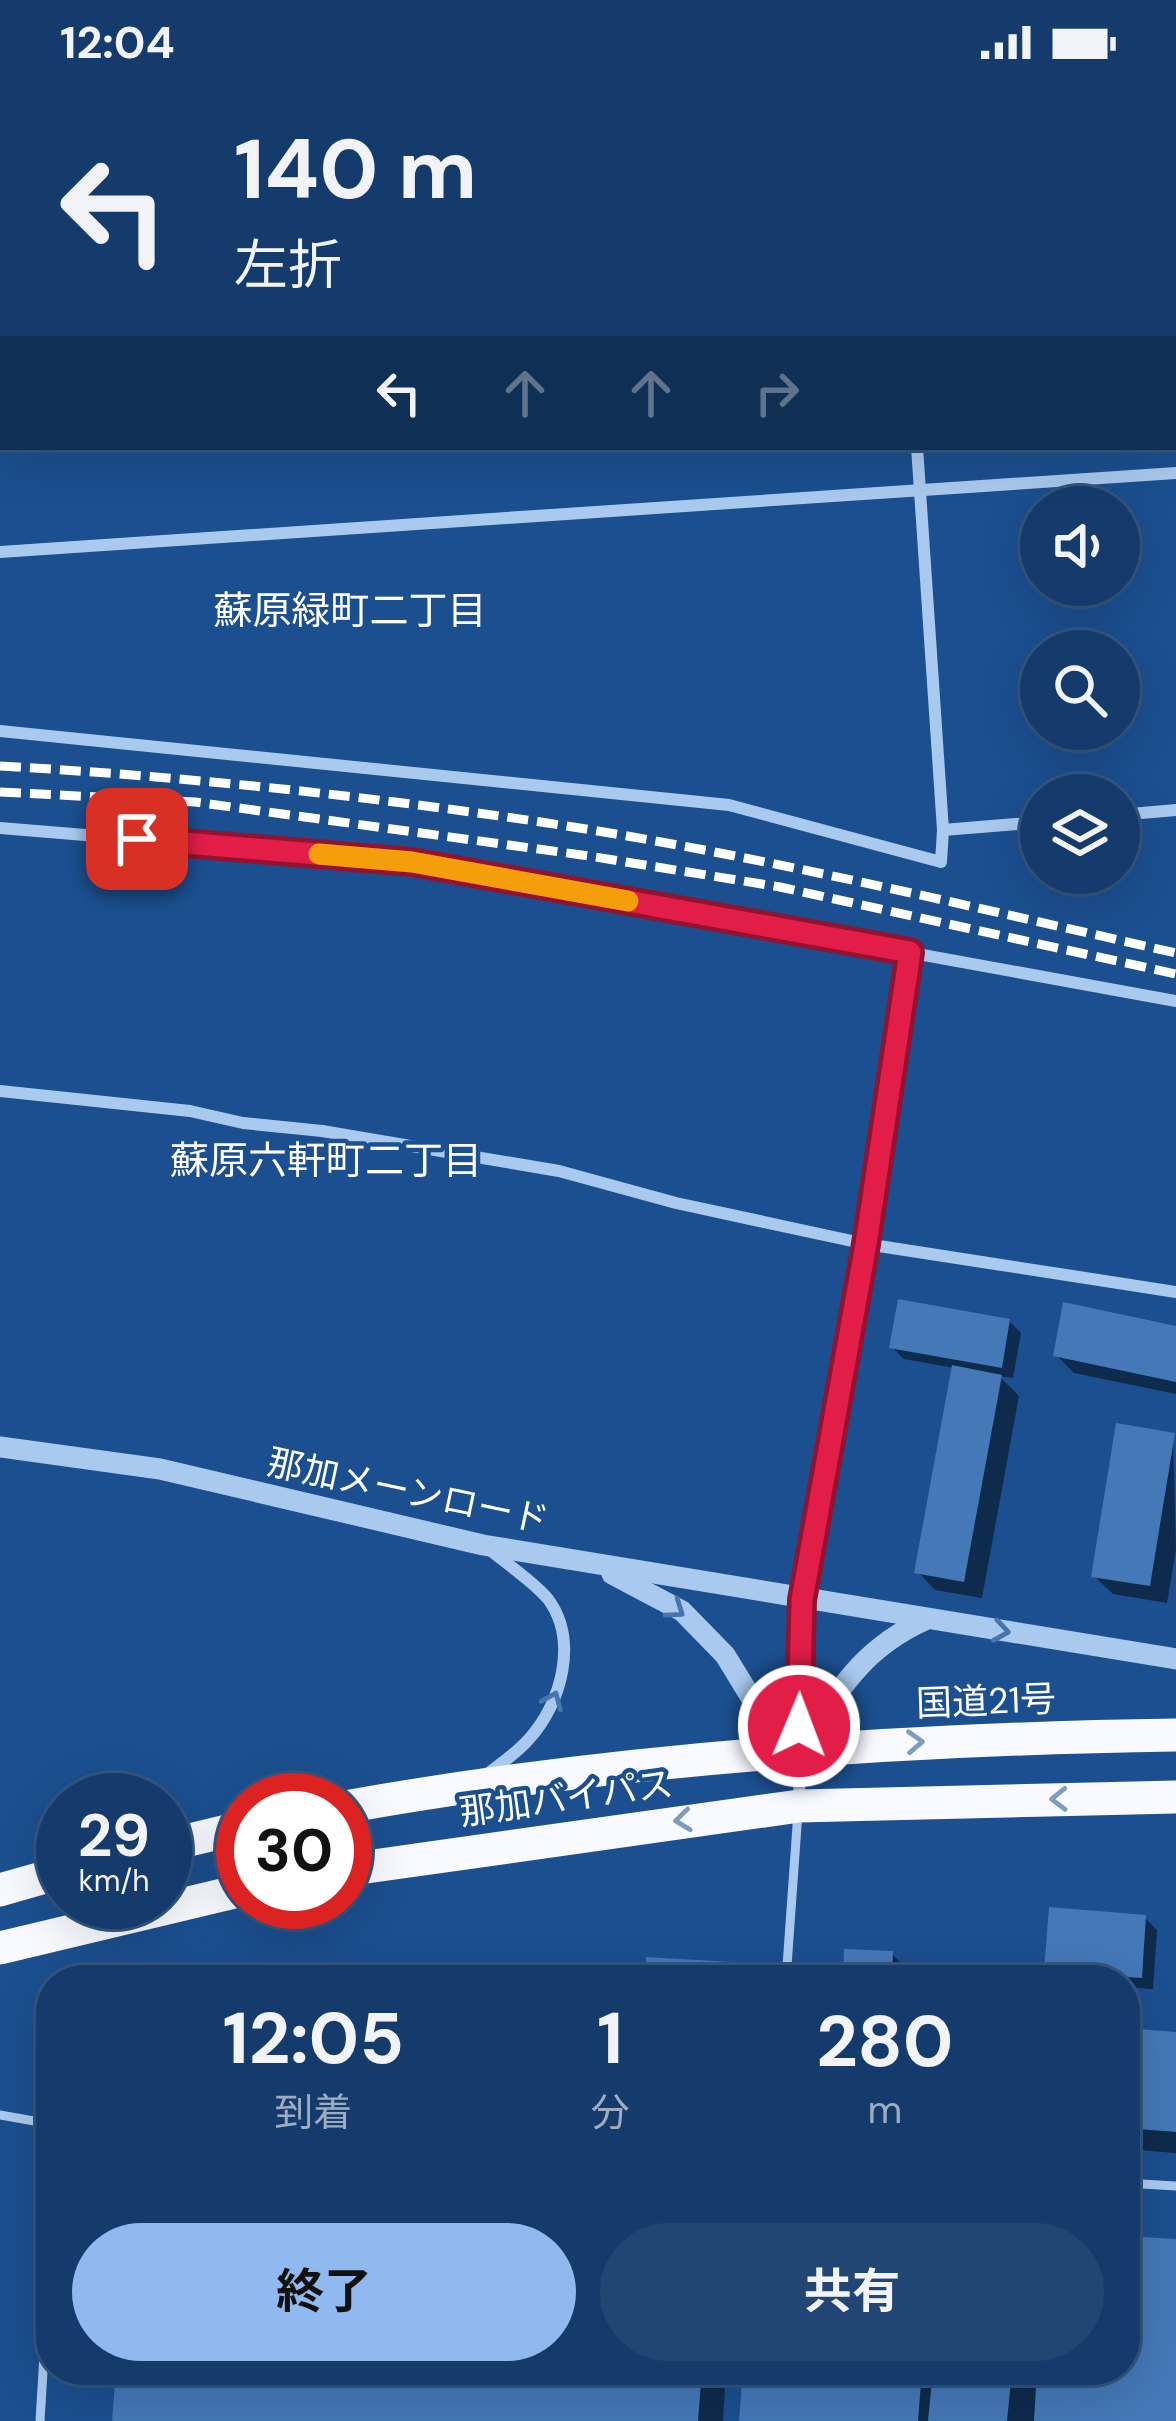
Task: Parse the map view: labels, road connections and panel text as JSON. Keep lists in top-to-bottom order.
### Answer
{
  "streets": {
    "highway": ["国道21号", "那加バイパス"],
    "street": ["那加メーンロード"]
  },
  "crossings": [
    ["国道21号", "那加バイパス"]
  ],
  "districts": ["蘇原緑町二丁目", "蘇原六軒町二丁目"],
  "page": {
    "status": "12:04",
    "turn": ["140 m", "左折"],
    "speed": "29 km/h",
    "limit": "30",
    "eta": [
      "12:05",
      "到着",
      "1",
      "分",
      "280",
      "m"
    ],
    "buttons": ["終了", "共有"]
  }
}
